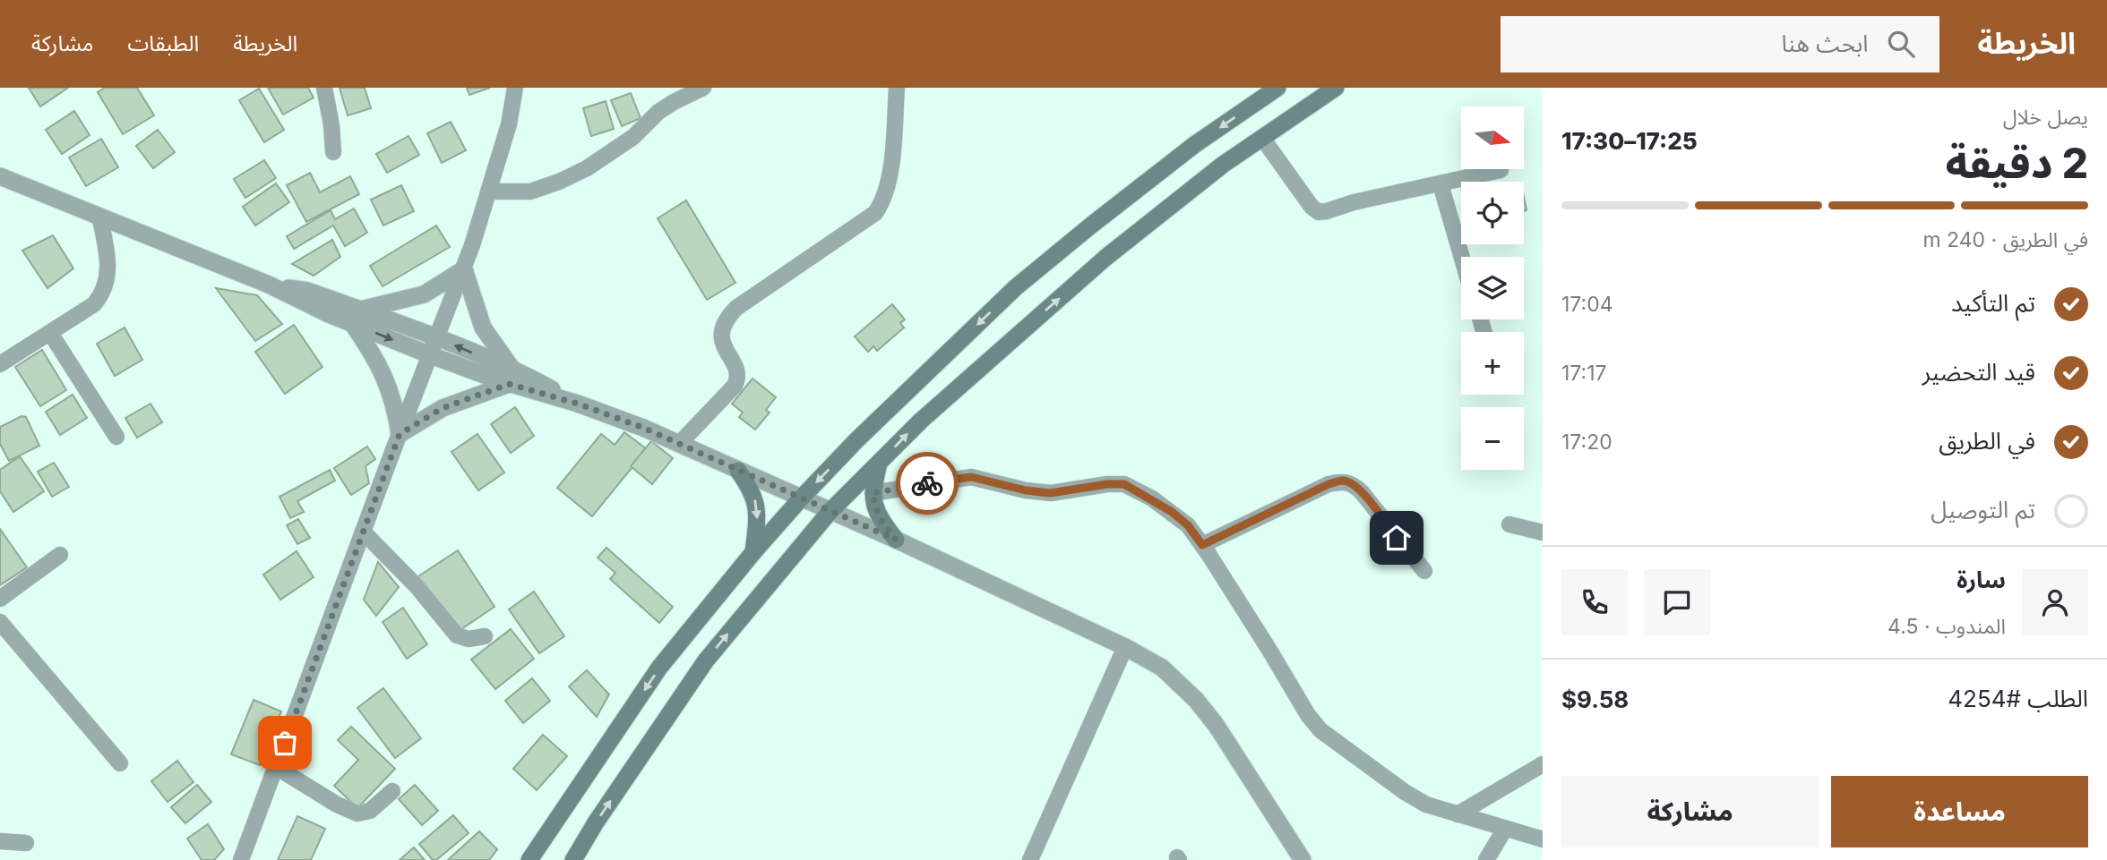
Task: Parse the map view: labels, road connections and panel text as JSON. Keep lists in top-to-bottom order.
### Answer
{
  "north": "right",
  "page": {
    "header": "الخريطة",
    "search": "ابحث هنا",
    "nav": ["الخريطة", "الطبقات", "مشاركة"],
    "heading": ["2 دقيقة", "يصل خلال", "17:25–17:30"],
    "panel": [
      "سارة",
      "المندوب · 4.5",
      "الطلب #4254",
      "$9.58"
    ],
    "map_buttons": ["+", "−"],
    "bar": "في الطريق · 240 m",
    "list": [
      ["تم التأكيد", "17:04"],
      ["قيد التحضير", "17:17"],
      ["في الطريق", "17:20"],
      "تم التوصيل"
    ],
    "buttons": ["مساعدة", "مشاركة"]
  }
}
